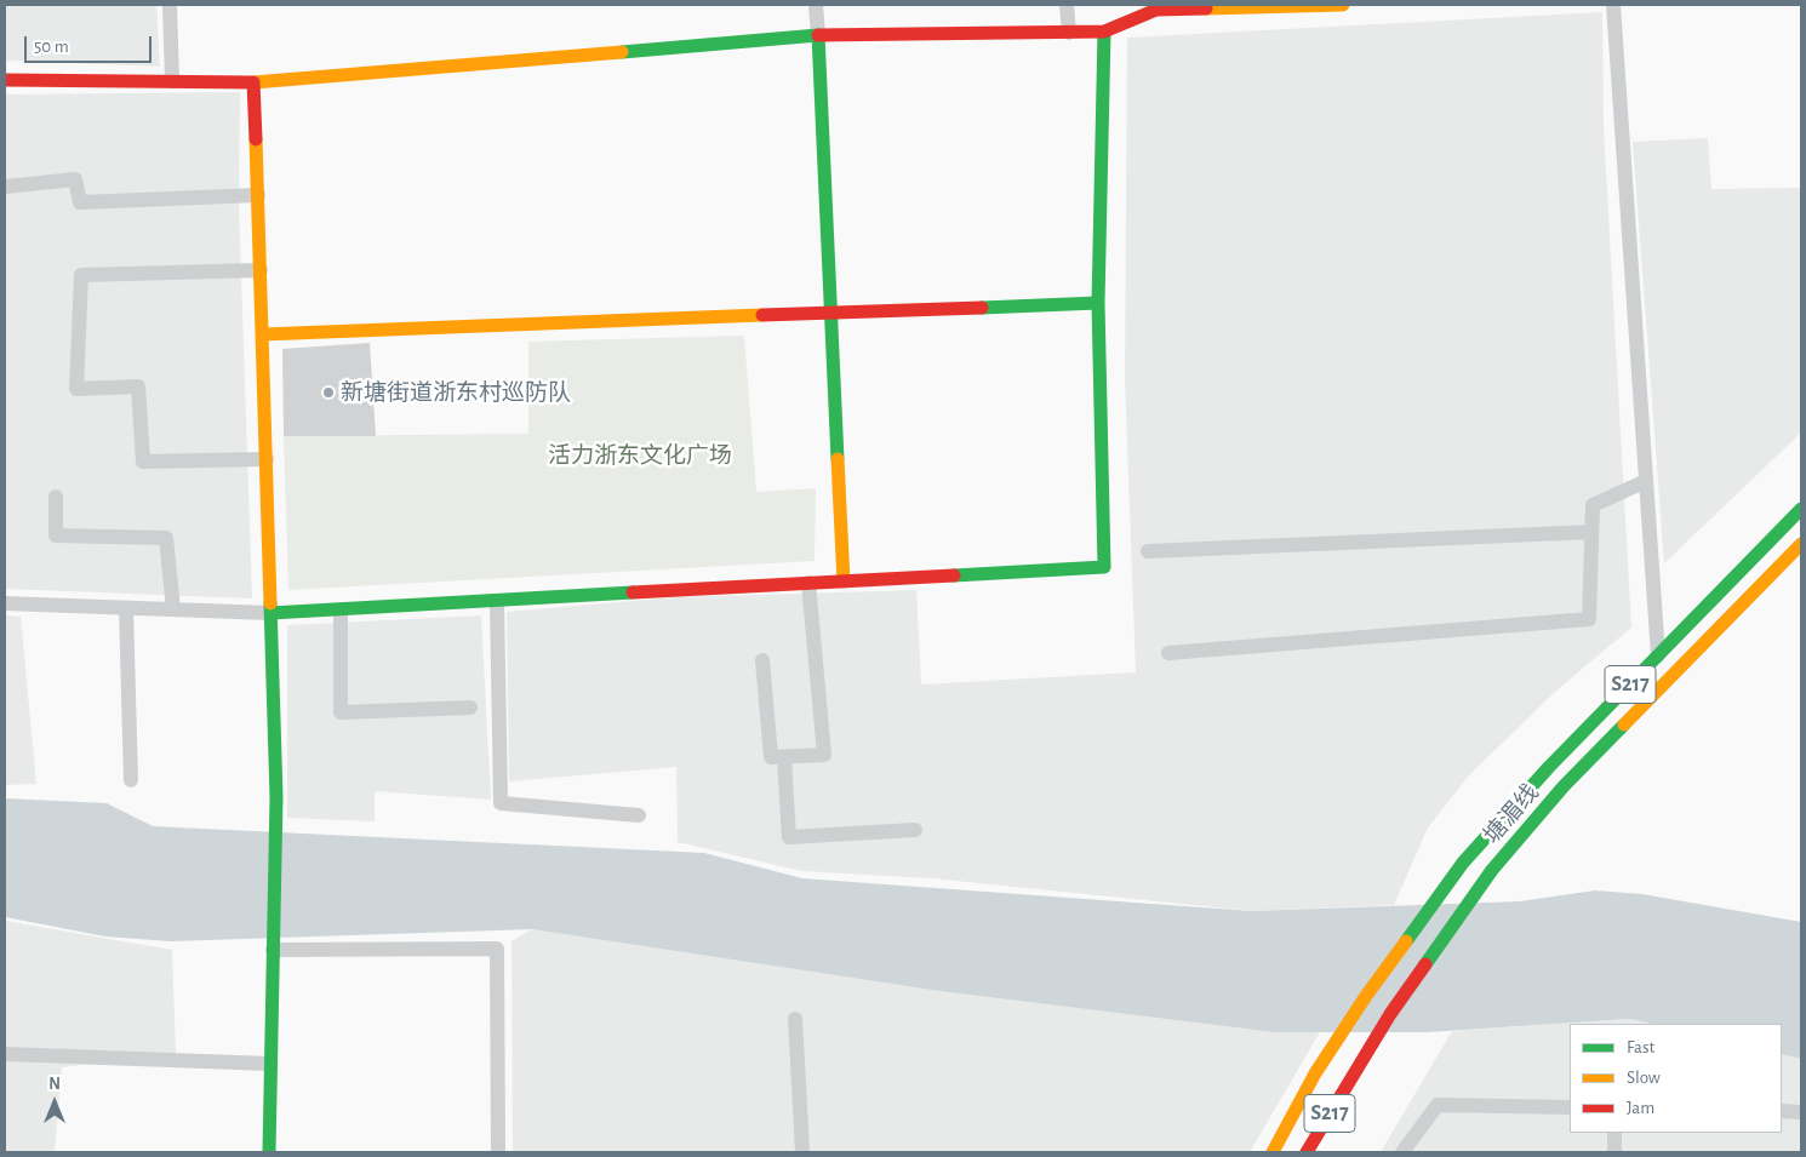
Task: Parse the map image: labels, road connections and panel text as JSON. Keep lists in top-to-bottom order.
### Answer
{
  "streets": {
    "street": ["S217", "塘湄线"]
  },
  "parks": ["活力浙东文化广场"],
  "places": ["新塘街道浙东村巡防队"],
  "legend": ["Fast", "Slow", "Jam"],
  "scale_bar": "50 m",
  "north": "top"
}
